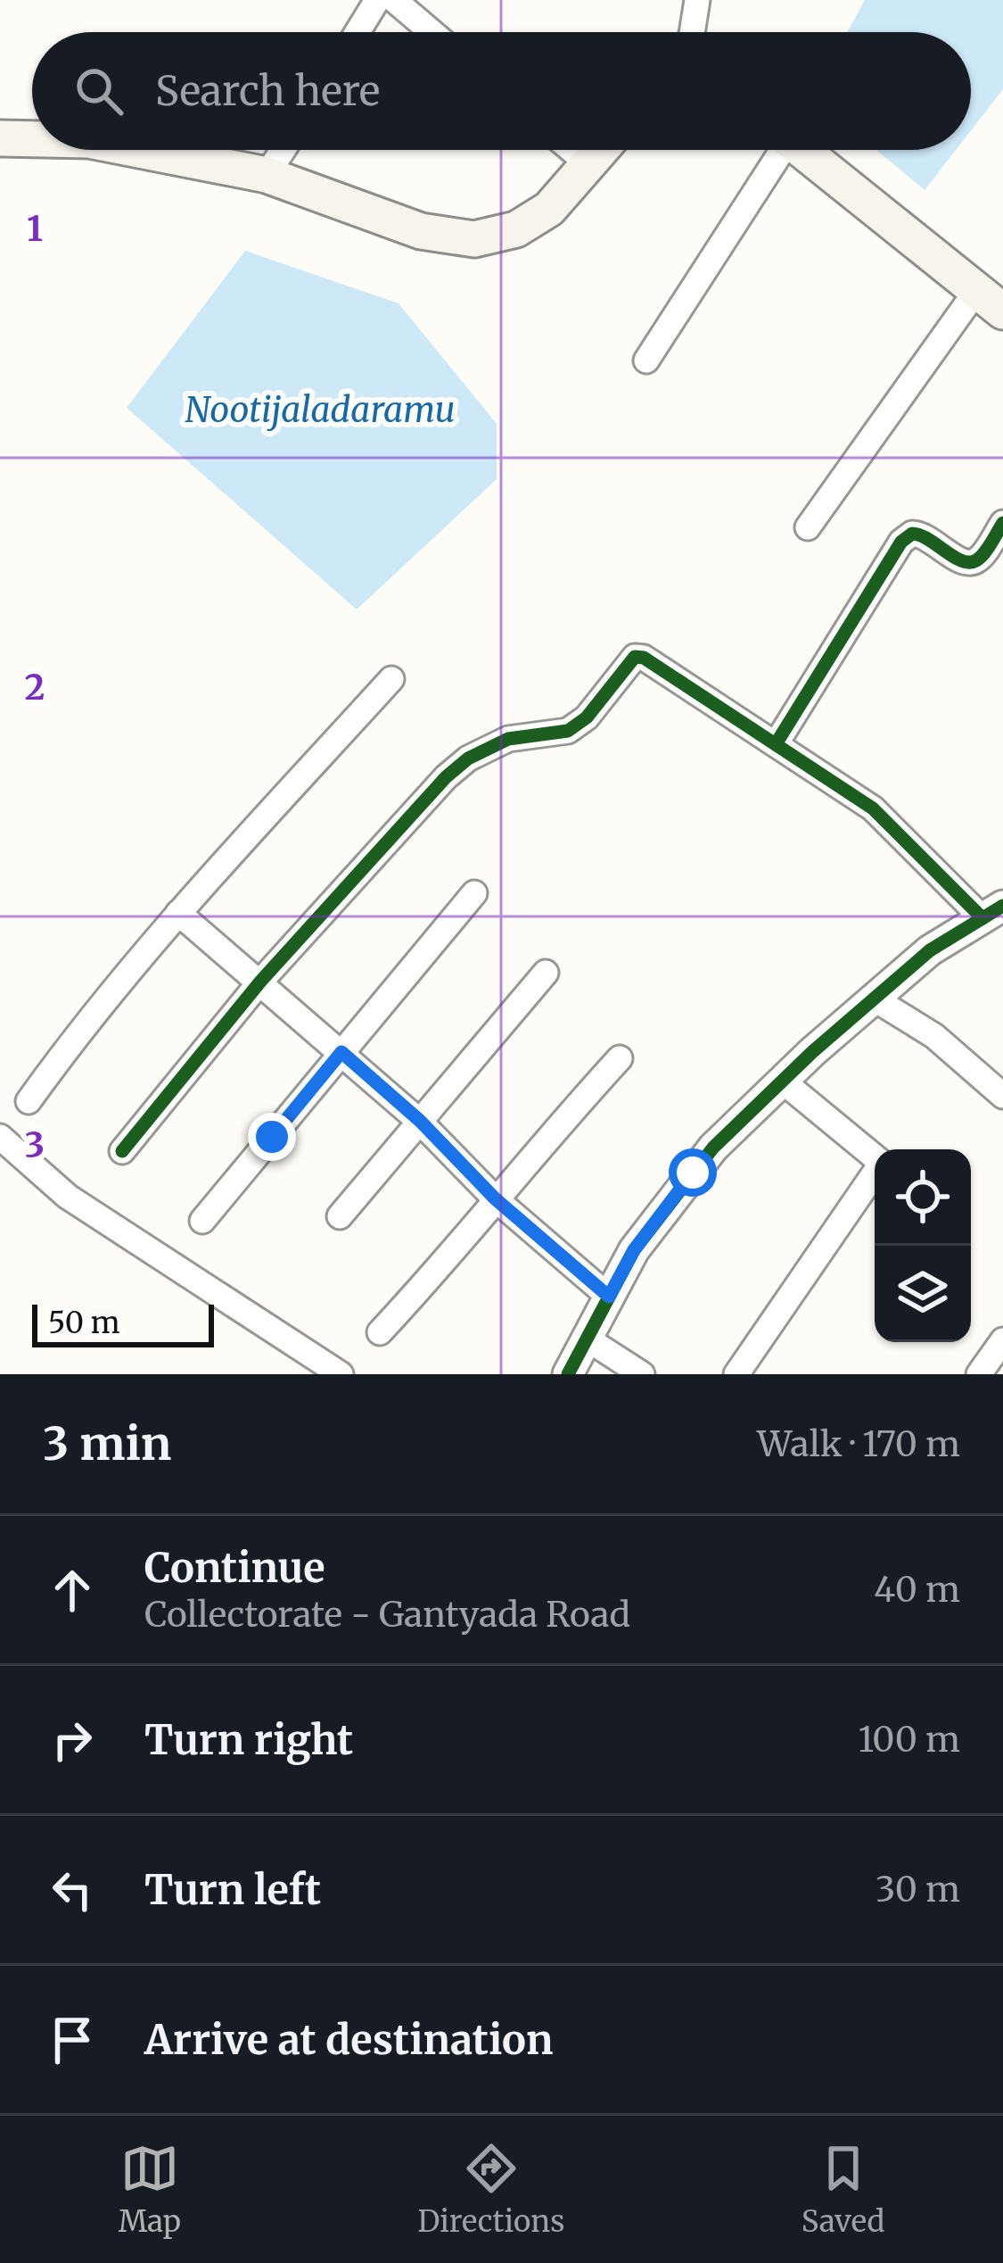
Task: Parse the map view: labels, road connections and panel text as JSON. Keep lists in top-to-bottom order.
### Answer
{
  "water": ["Nootijaladaramu"],
  "scale_bar": "50 m",
  "page": {
    "search": "Search here",
    "scale": "50 m",
    "heading": ["3 min", "Walk · 170 m"],
    "list": [
      ["Continue", "Collectorate - Gantyada Road", "40 m"],
      ["Turn right", "100 m"],
      ["Turn left", "30 m"],
      "Arrive at destination"
    ],
    "nav": ["Map", "Directions", "Saved"]
  },
  "grid": {
    "rows": ["1", "2", "3"]
  }
}
